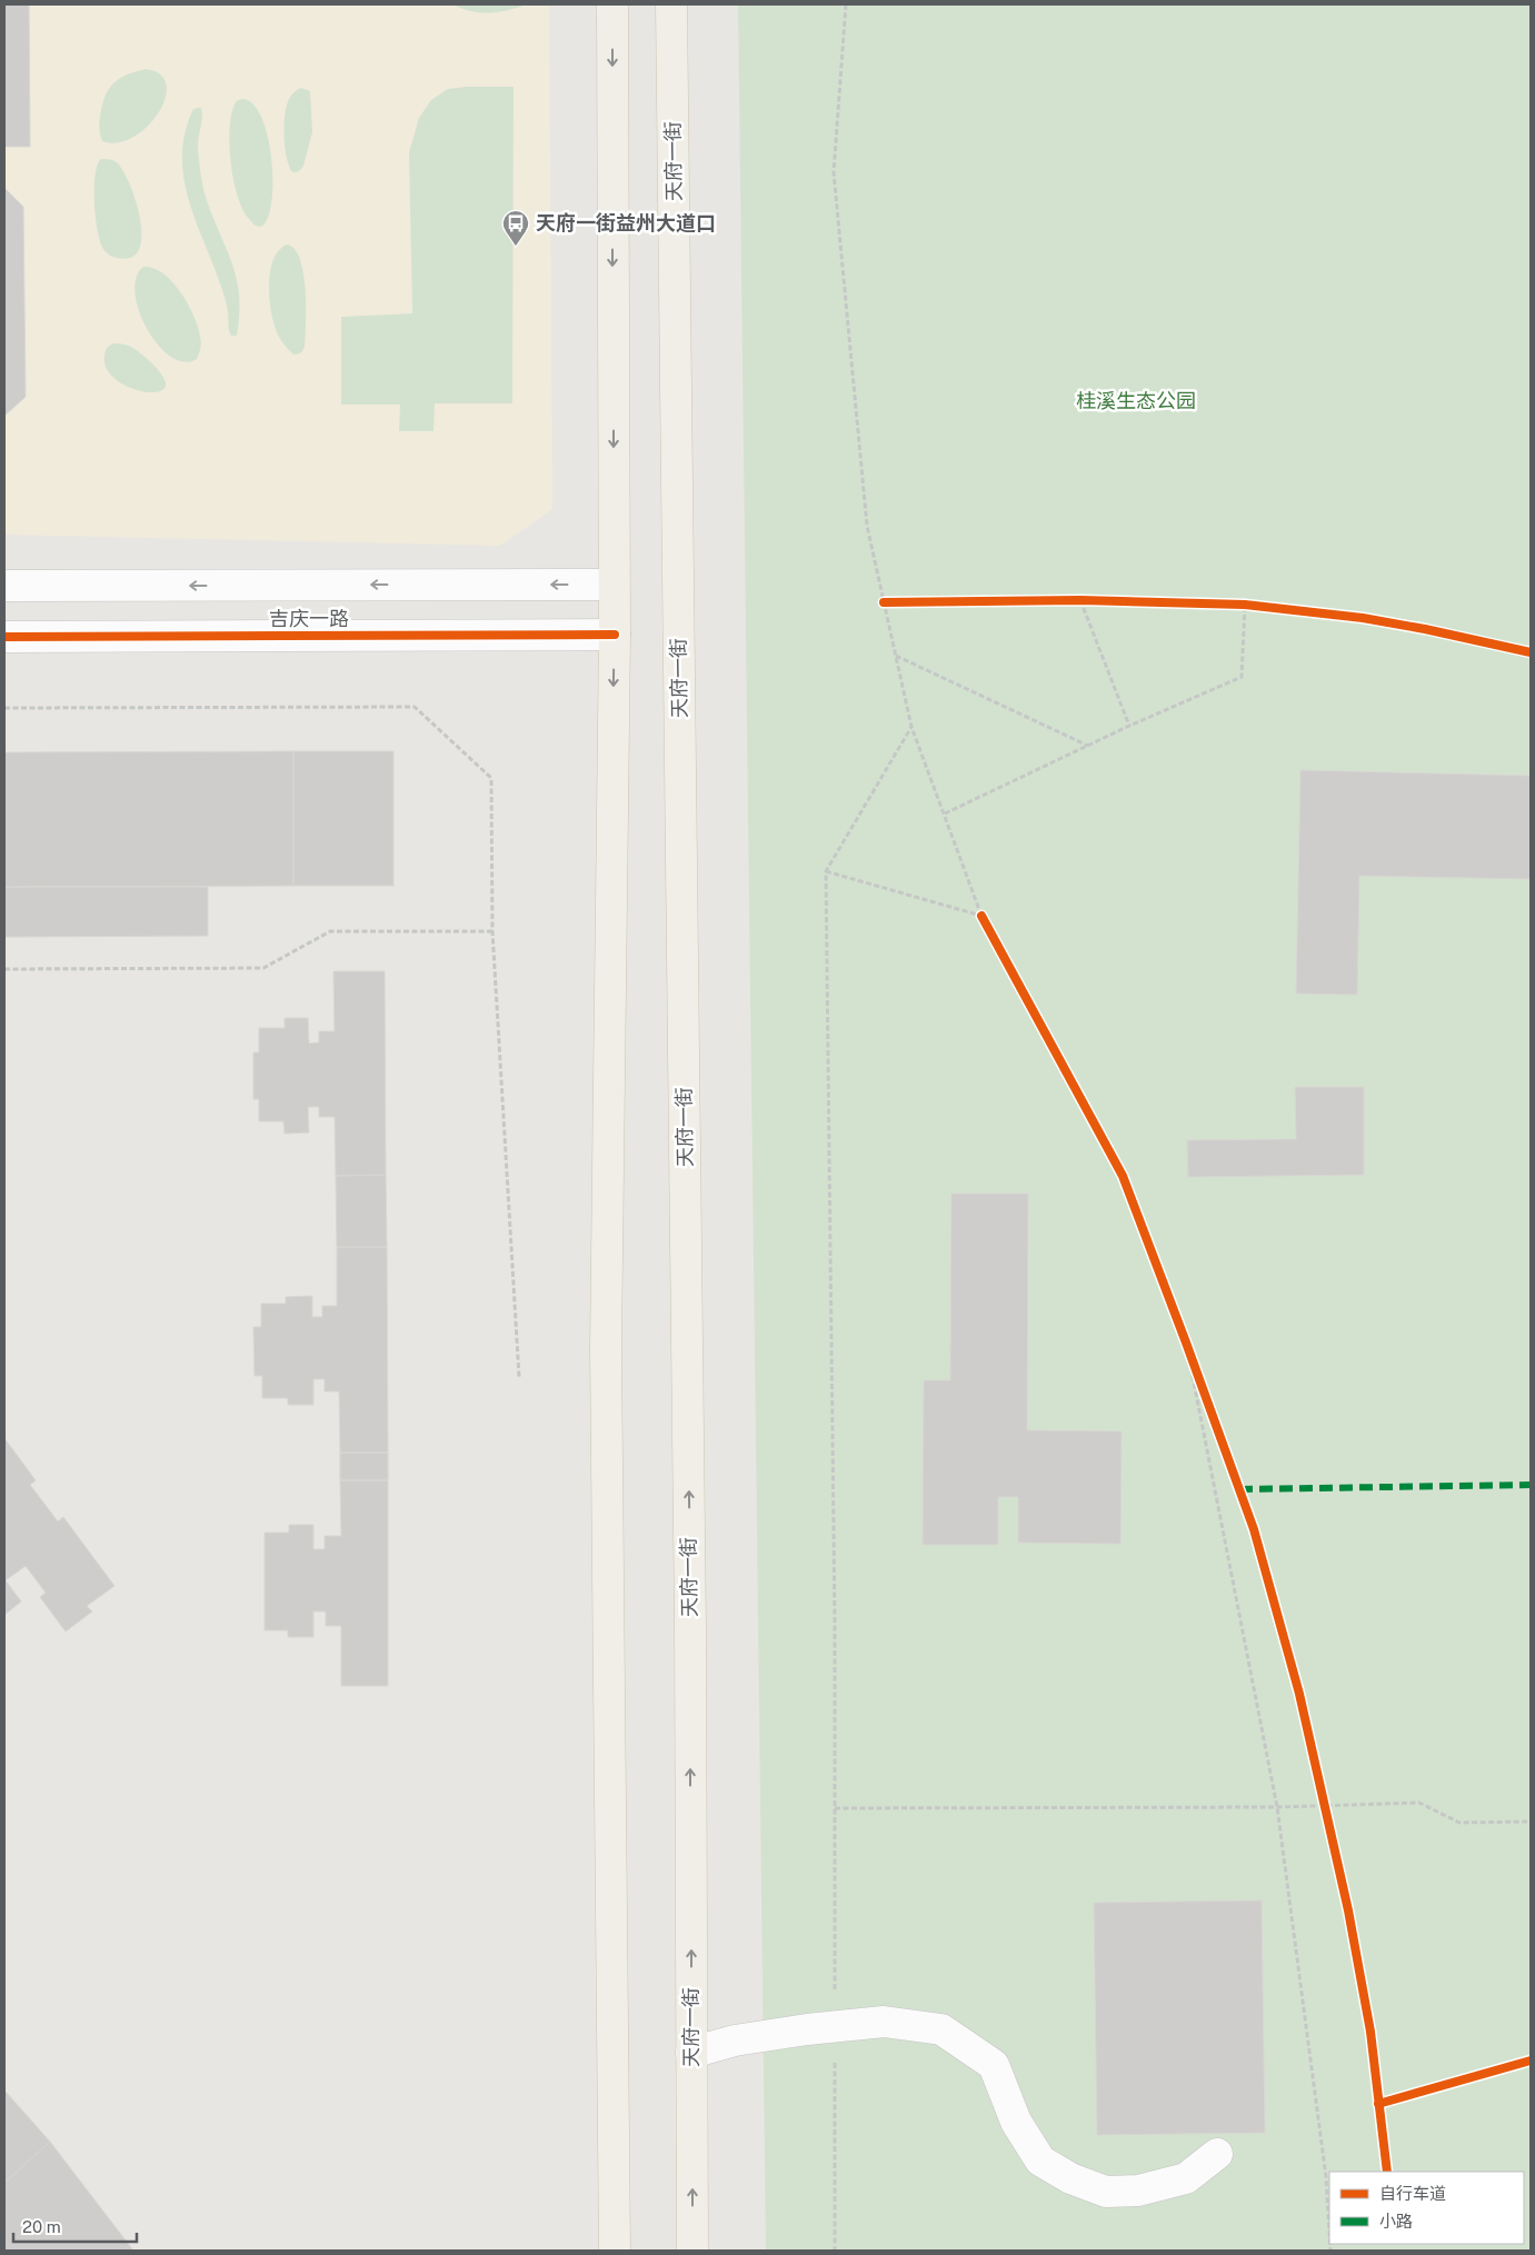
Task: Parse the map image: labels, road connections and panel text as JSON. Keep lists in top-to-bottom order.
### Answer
{
  "streets": {
    "main road": ["天府一街"],
    "street": ["吉庆一路"]
  },
  "parks": ["桂溪生态公园"],
  "places": {
    "bus stop": ["天府一街益州大道口"]
  },
  "legend": ["自行车道", "小路"],
  "scale_bar": "20 m"
}
